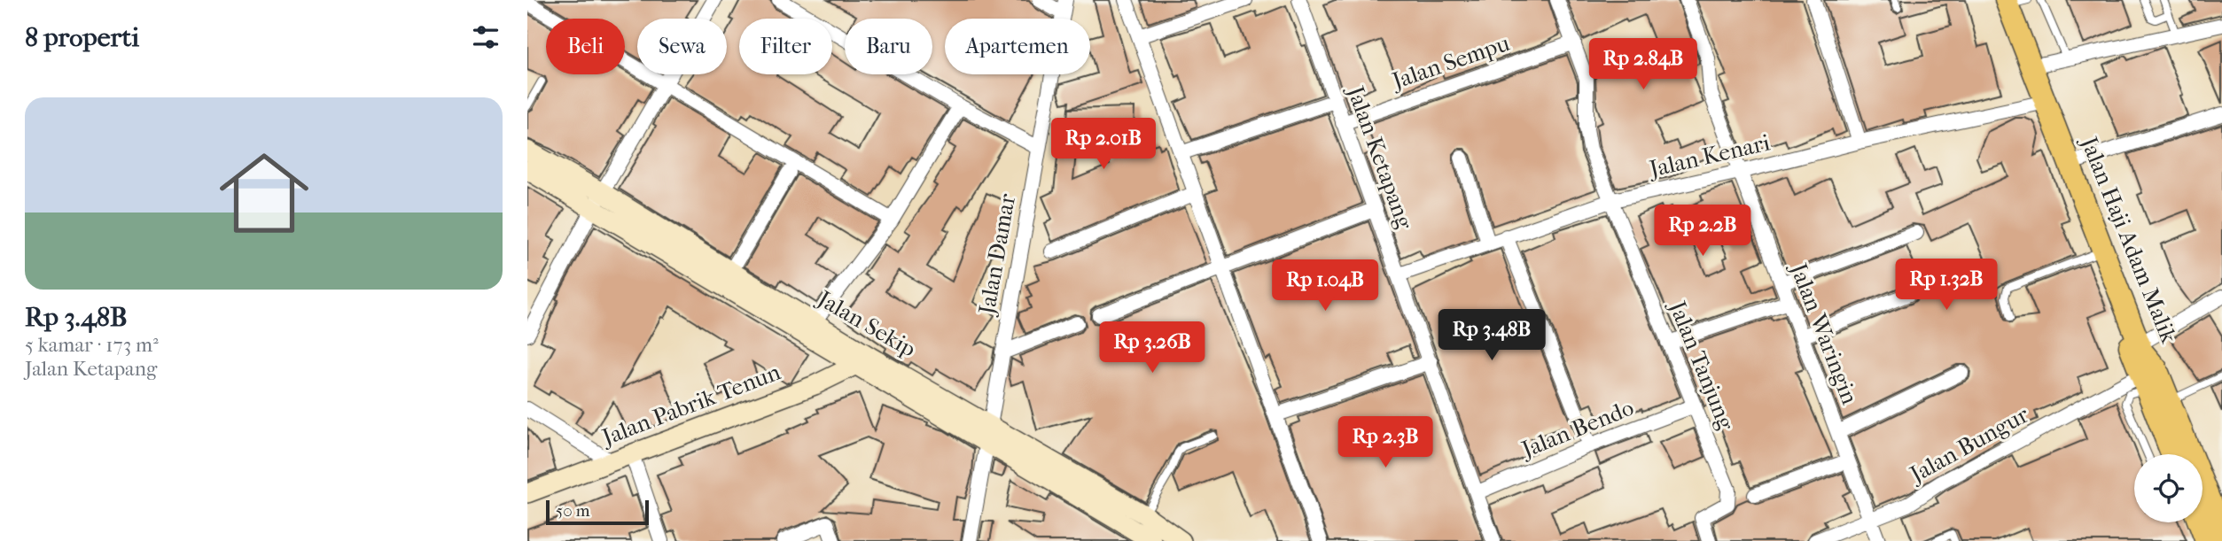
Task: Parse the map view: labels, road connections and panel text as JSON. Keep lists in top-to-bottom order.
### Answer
{
  "streets": {
    "main road": ["Jalan Haji Adam Malik"],
    "street": [
      "Jalan Sempu",
      "Jalan Kenari",
      "Jalan Ketapang",
      "Jalan Damar",
      "Jalan Sekip",
      "Jalan Waringin",
      "Jalan Tanjung",
      "Jalan Pabrik Tenun",
      "Jalan Bendo",
      "Jalan Bungur"
    ]
  },
  "crossings": [
    ["Jalan Sempu", "Jalan Ketapang"],
    ["Jalan Sempu", "Jalan Tanjung"],
    ["Jalan Kenari", "Jalan Ketapang"],
    ["Jalan Kenari", "Jalan Waringin"],
    ["Jalan Kenari", "Jalan Tanjung"],
    ["Jalan Ketapang", "Jalan Bendo"],
    ["Jalan Haji Adam Malik", "Jalan Bungur"],
    ["Jalan Damar", "Jalan Sekip"],
    ["Jalan Sekip", "Jalan Pabrik Tenun"],
    ["Jalan Waringin", "Jalan Bungur"],
    ["Jalan Tanjung", "Jalan Bendo"]
  ],
  "scale_bar": "50 m",
  "page": {
    "heading": "8 properti",
    "chip": [
      "Beli",
      "Sewa",
      "Filter",
      "Baru",
      "Apartemen"
    ],
    "price": [
      "Rp 2.84B",
      "Rp 2.01B",
      "Rp 2.2B",
      "Rp 1.32B",
      "Rp 1.04B",
      "Rp 3.48B",
      "Rp 3.26B",
      "Rp 2.3B"
    ],
    "list": [
      {
        "name": "Rp 3.48B",
        "note": "5 kamar · 173 m² · Jalan Ketapang"
      }
    ],
    "scale": "50 m"
  }
}
